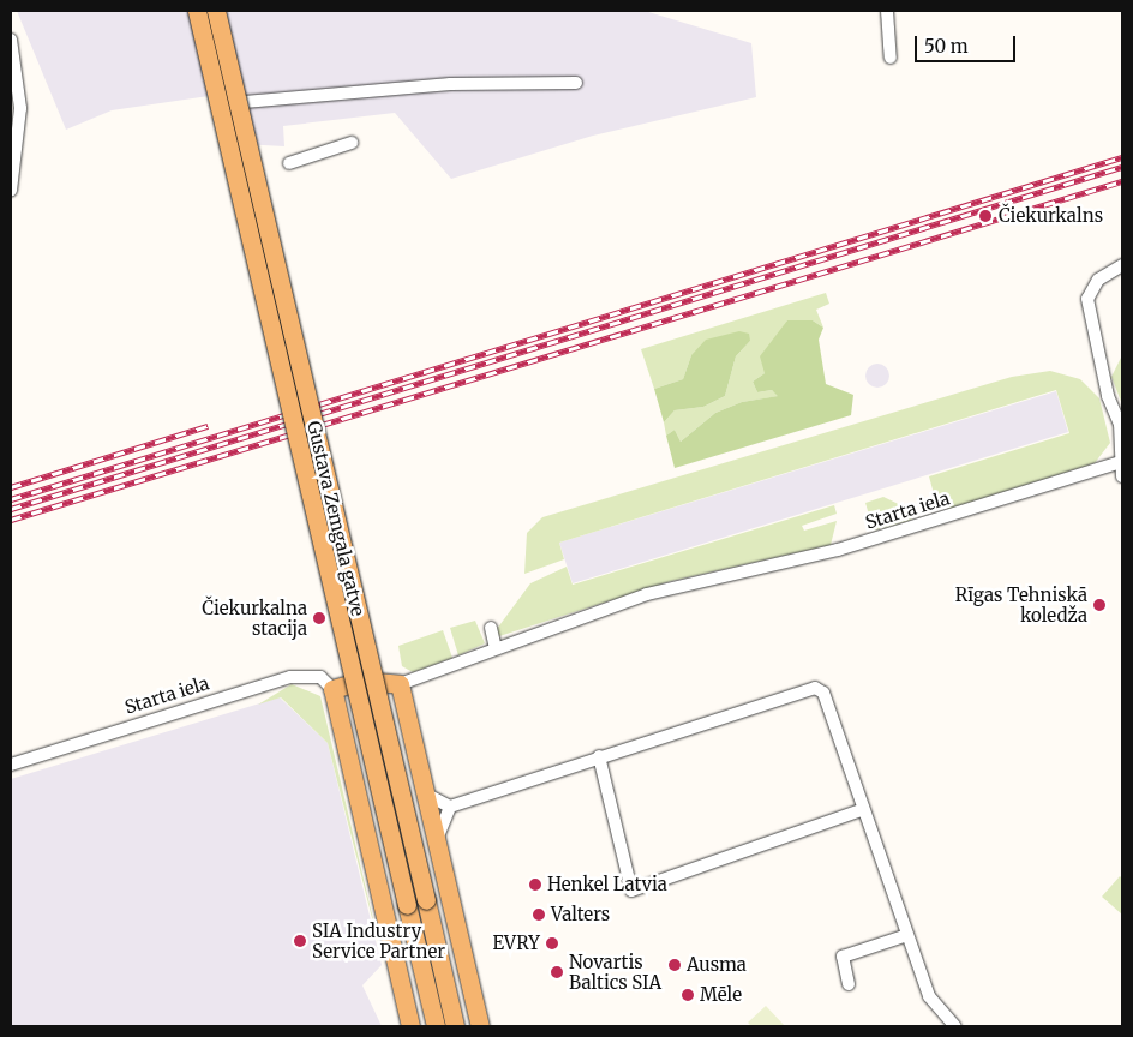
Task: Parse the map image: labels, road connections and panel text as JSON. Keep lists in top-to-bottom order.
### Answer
{
  "streets": {
    "main road": ["Gustava Zemgala gatve"],
    "street": ["Starta iela"]
  },
  "places": [
    "Čiekurkalns",
    "Rīgas Tehniskā koledža",
    "Čiekurkalna stacija",
    "Henkel Latvia",
    "Valters",
    "SIA Industry Service Partner",
    "EVRY",
    "Ausma",
    "Novartis Baltics SIA",
    "Mēle"
  ],
  "scale_bar": "50 m"
}
